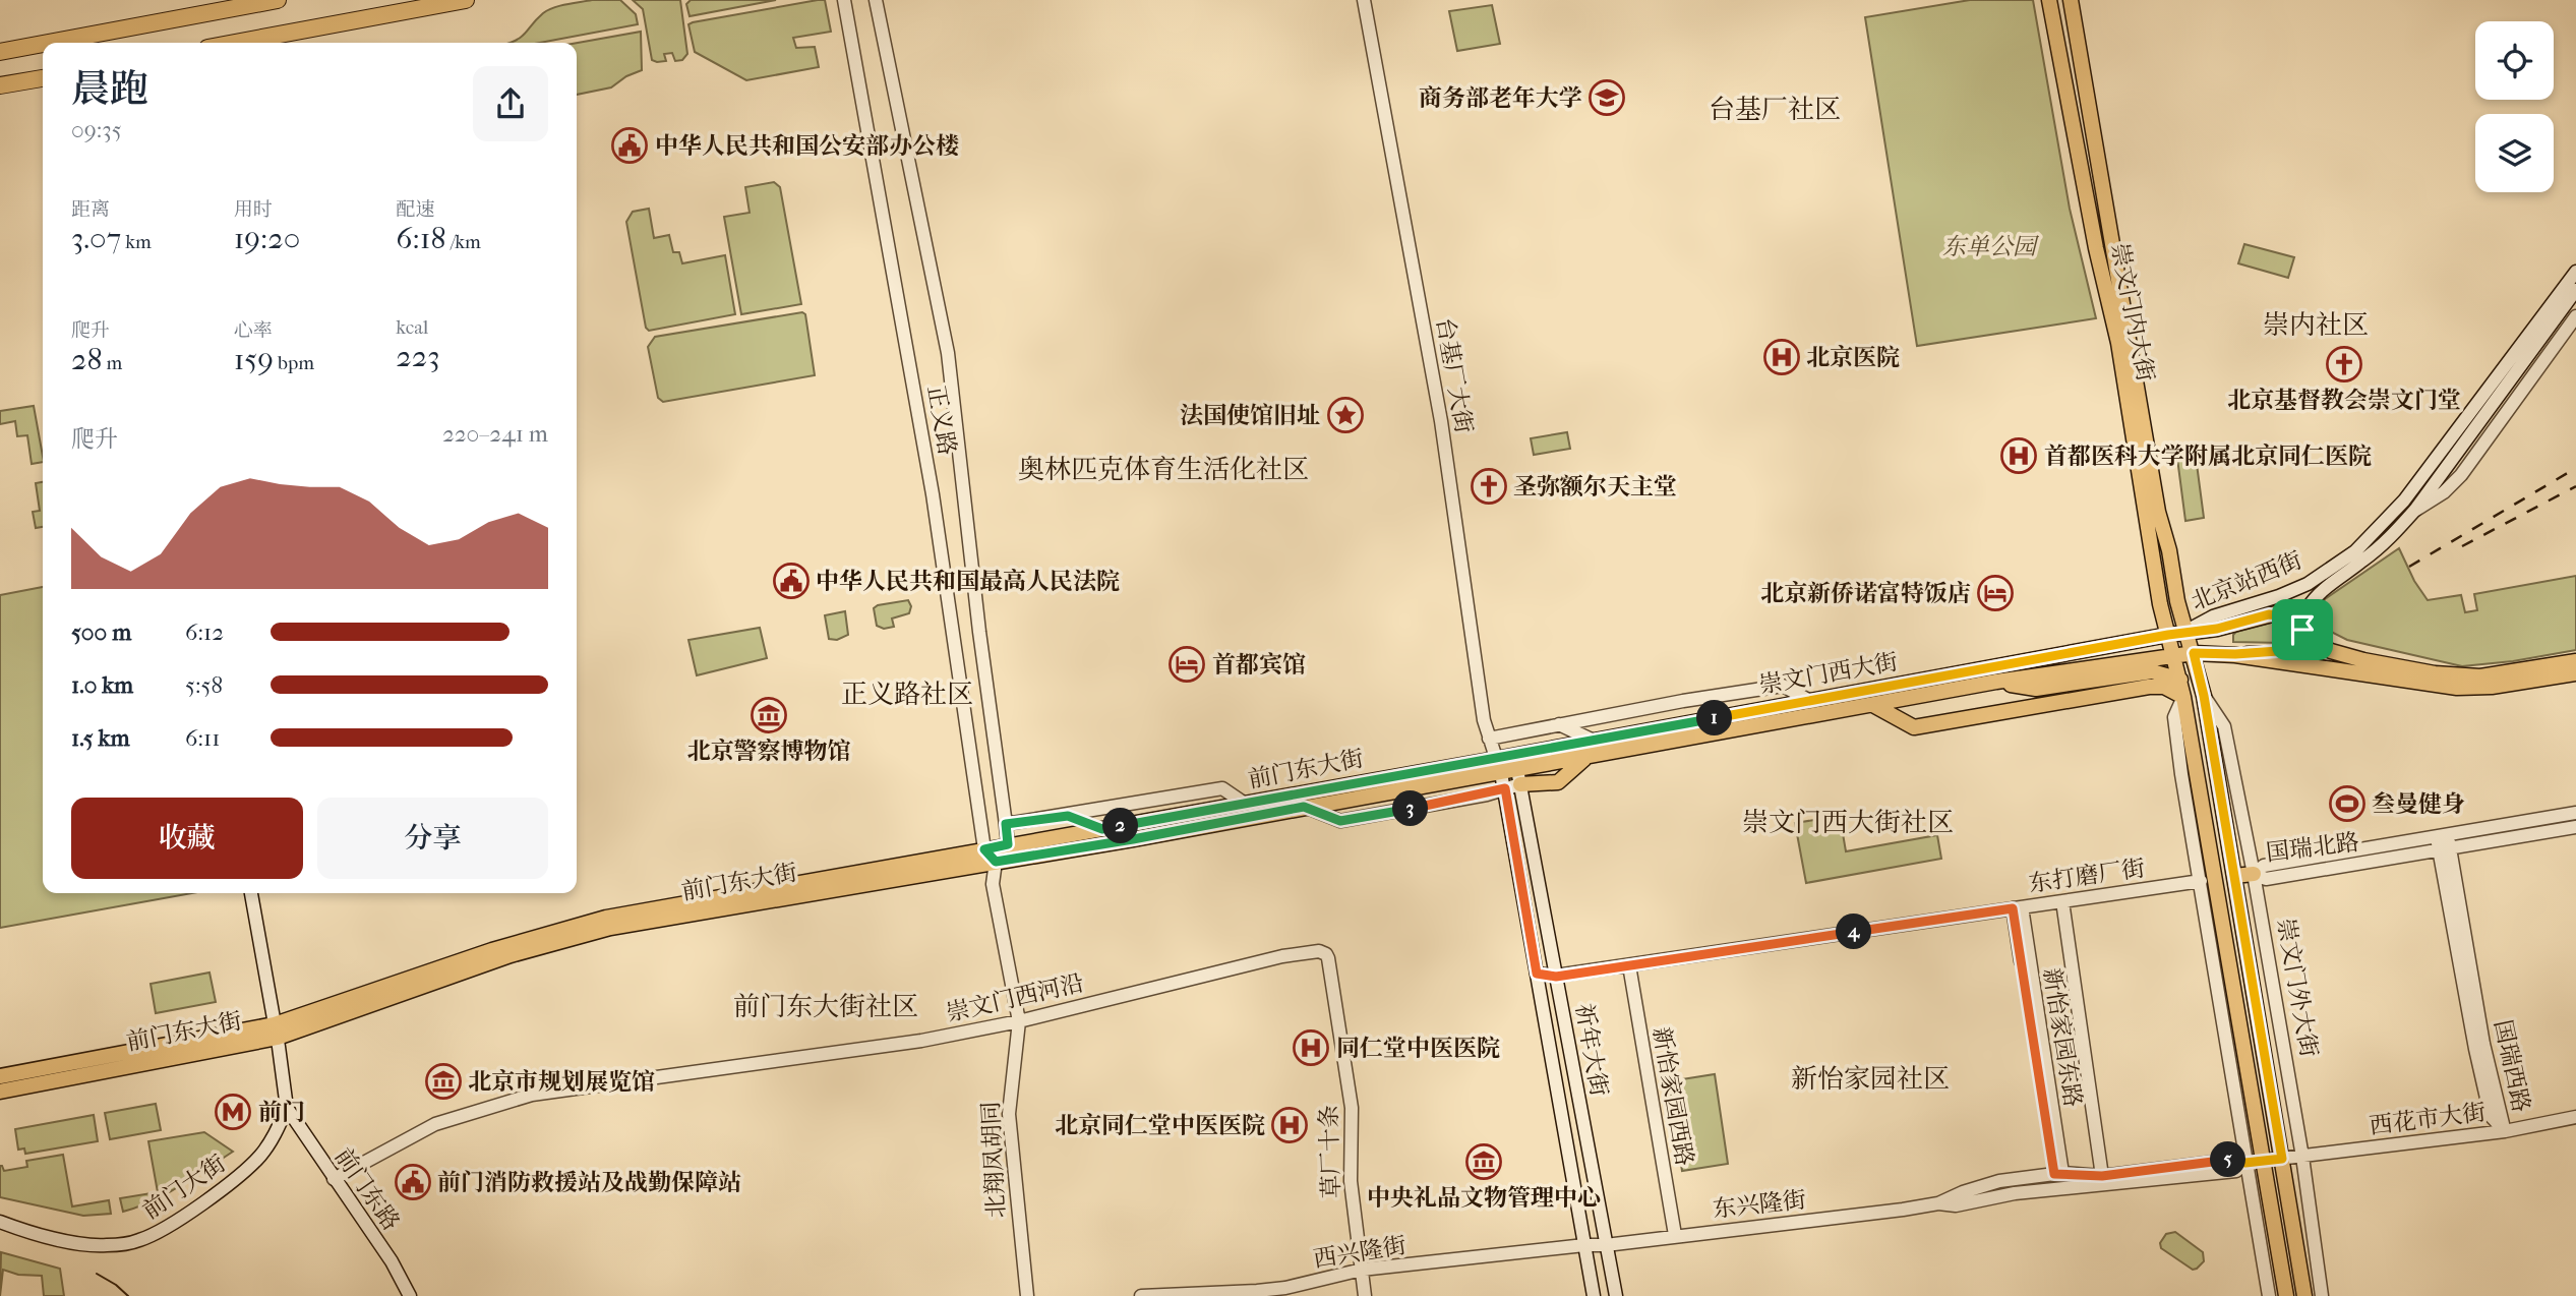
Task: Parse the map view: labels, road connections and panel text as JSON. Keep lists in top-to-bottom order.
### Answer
{
  "streets": {
    "main road": [
      "崇文门内大街",
      "北京站西街",
      "崇文门西大街",
      "前门东大街",
      "崇文门外大街"
    ],
    "street": [
      "台基厂大街",
      "正义路",
      "国瑞北路",
      "东打磨厂街",
      "崇文门西河沿",
      "新怡家园东路",
      "祈年大街",
      "国瑞西路",
      "新怡家园西路",
      "西花市大街",
      "草厂十条",
      "北翔凤胡同",
      "前门大街",
      "前门东路",
      "东兴隆街",
      "西兴隆街"
    ]
  },
  "crossings": [
    ["崇文门内大街", "北京站西街"],
    ["崇文门内大街", "崇文门西大街"],
    ["崇文门内大街", "崇文门外大街"],
    ["台基厂大街", "崇文门西大街"],
    ["台基厂大街", "前门东大街"],
    ["台基厂大街", "祈年大街"],
    ["正义路", "前门东大街"],
    ["北京站西街", "崇文门西大街"],
    ["北京站西街", "崇文门外大街"],
    ["崇文门西大街", "前门东大街"],
    ["崇文门西大街", "崇文门外大街"],
    ["崇文门西大街", "祈年大街"],
    ["前门东大街", "祈年大街"],
    ["前门东大街", "北翔凤胡同"],
    ["国瑞北路", "崇文门外大街"],
    ["国瑞北路", "国瑞西路"],
    ["东打磨厂街", "新怡家园东路"],
    ["东打磨厂街", "祈年大街"],
    ["东打磨厂街", "新怡家园西路"],
    ["崇文门外大街", "西花市大街"],
    ["崇文门西河沿", "草厂十条"],
    ["崇文门西河沿", "北翔凤胡同"],
    ["崇文门西河沿", "前门东路"],
    ["新怡家园东路", "东兴隆街"],
    ["祈年大街", "东兴隆街"],
    ["祈年大街", "西兴隆街"],
    ["国瑞西路", "西花市大街"],
    ["新怡家园西路", "东兴隆街"],
    ["西花市大街", "东兴隆街"],
    ["草厂十条", "西兴隆街"],
    ["前门大街", "前门东路"],
    ["东兴隆街", "西兴隆街"]
  ],
  "districts": [
    "台基厂社区",
    "崇内社区",
    "奥林匹克体育生活化社区",
    "正义路社区",
    "崇文门西大街社区",
    "前门东大街社区",
    "新怡家园社区"
  ],
  "parks": ["东单公园"],
  "places": {
    "school or university": ["商务部老年大学"],
    "public building": ["中华人民共和国公安部办公楼", "中华人民共和国最高人民法院", "前门消防救援站及战勤保障站"],
    "hospital": [
      "北京医院",
      "首都医科大学附属北京同仁医院",
      "同仁堂中医医院",
      "北京同仁堂中医医院"
    ],
    "church": ["北京基督教会崇文门堂", "圣弥额尔天主堂"],
    "place": ["法国使馆旧址"],
    "hotel": ["北京新侨诺富特饭店", "首都宾馆"],
    "museum": ["北京警察博物馆", "北京市规划展览馆", "中央礼品文物管理中心"],
    "sports": ["叁曼健身"],
    "metro station": ["前门"]
  },
  "page": {
    "heading": ["晨跑", "09:35"],
    "stats": [
      ["距离", "3.07 km"],
      ["用时", "19:20"],
      ["配速", "6:18 /km"],
      ["爬升", "28 m"],
      ["心率", "159 bpm"],
      ["kcal", "223"]
    ],
    "chart": ["爬升", "220–241 m"],
    "list": [
      {
        "name": "500 m",
        "note": "6:12"
      },
      {
        "name": "1.0 km",
        "note": "5:58"
      },
      {
        "name": "1.5 km",
        "note": "6:11"
      }
    ],
    "pins": [
      "1",
      "3",
      "2",
      "4",
      "5"
    ],
    "buttons": ["收藏", "分享"]
  }
}
